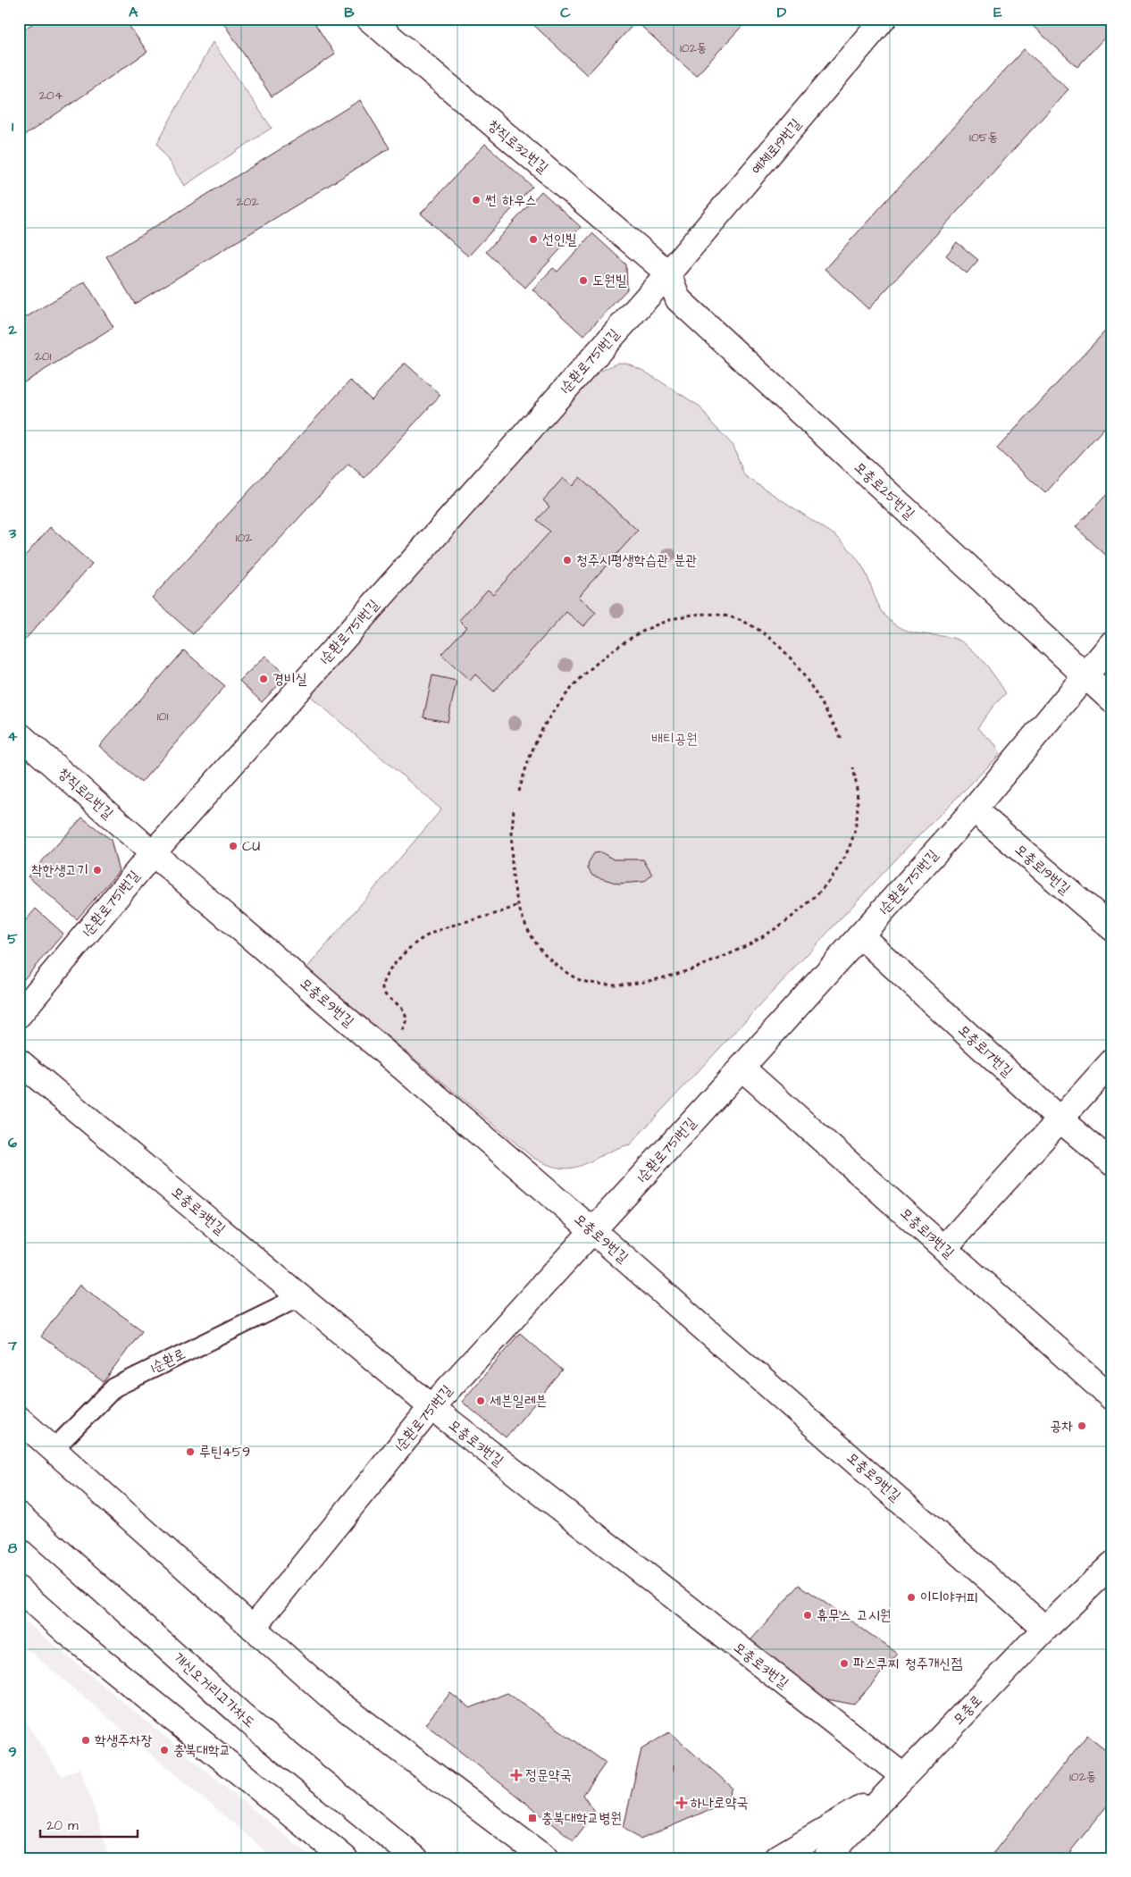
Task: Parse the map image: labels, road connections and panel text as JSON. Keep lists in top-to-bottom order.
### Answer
{
  "streets": {
    "street": [
      "창직로32번길",
      "예체로19번길",
      "1순환로751번길",
      "모충로25번길",
      "창직로12번길",
      "모충로19번길",
      "모충로9번길",
      "모충로17번길",
      "모충로3번길",
      "모충로13번길",
      "개신오거리고가차도",
      "모충로"
    ],
    "lane": ["1순환로"]
  },
  "crossings": [
    ["창직로32번길", "예체로19번길"],
    ["창직로32번길", "1순환로751번길"],
    ["창직로32번길", "모충로25번길"],
    ["예체로19번길", "1순환로751번길"],
    ["예체로19번길", "모충로25번길"],
    ["1순환로751번길", "모충로25번길"],
    ["1순환로751번길", "창직로12번길"],
    ["1순환로751번길", "모충로19번길"],
    ["1순환로751번길", "모충로9번길"],
    ["1순환로751번길", "모충로17번길"],
    ["1순환로751번길", "모충로3번길"],
    ["1순환로751번길", "모충로13번길"],
    ["창직로12번길", "모충로9번길"],
    ["모충로9번길", "모충로"],
    ["모충로3번길", "1순환로"],
    ["모충로3번길", "모충로"]
  ],
  "parks": ["배티공원"],
  "places": {
    "other": [
      "썬 하우스",
      "선인빌",
      "도원빌",
      "청주시평생학습관 분관",
      "경비실",
      "CU",
      "착한생고기",
      "세븐일레븐",
      "공차",
      "루틴459",
      "이디야커피",
      "휴무스 고시원",
      "파스쿠찌 청주개신점",
      "학생주차장",
      "충북대학교"
    ],
    "health": ["정문약국", "하나로약국"],
    "transit": ["충북대학교병원"]
  },
  "house_numbers": [
    "102동",
    "204",
    "105동",
    "202",
    "201",
    "102",
    "101",
    "1",
    "102동"
  ],
  "scale_bar": "20 m",
  "grid": {
    "columns": [
      "A",
      "B",
      "C",
      "D",
      "E"
    ],
    "rows": [
      "1",
      "2",
      "3",
      "4",
      "5",
      "6",
      "7",
      "8",
      "9"
    ]
  }
}
